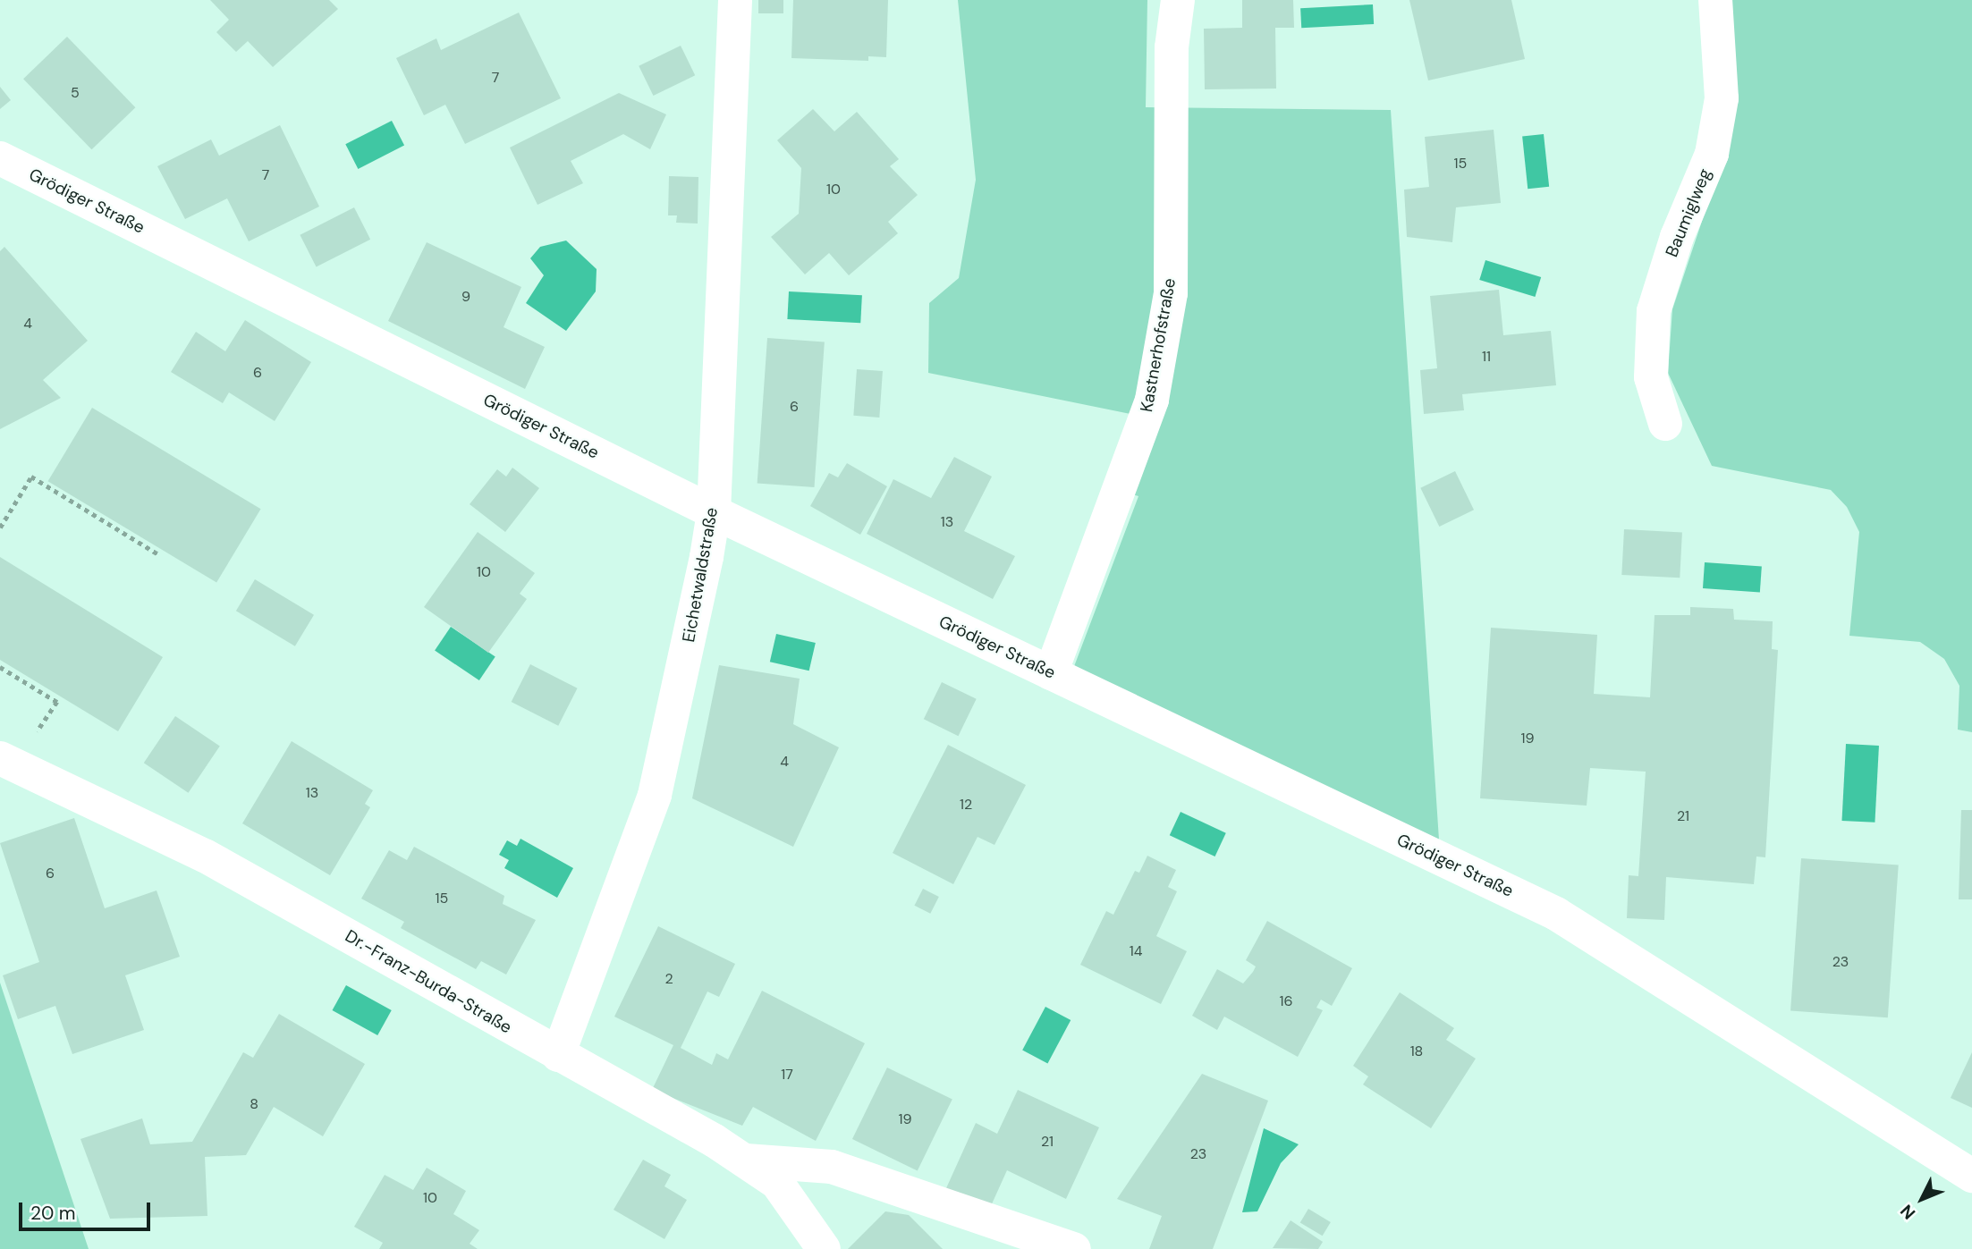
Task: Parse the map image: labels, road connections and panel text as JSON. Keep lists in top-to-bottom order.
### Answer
{
  "streets": {
    "street": [
      "Grödiger Straße",
      "Baumiglweg",
      "Kastnerhofstraße",
      "Eichetwaldstraße",
      "Dr.-Franz-Burda-Straße"
    ]
  },
  "crossings": [
    ["Grödiger Straße", "Kastnerhofstraße"],
    ["Grödiger Straße", "Eichetwaldstraße"],
    ["Eichetwaldstraße", "Dr.-Franz-Burda-Straße"]
  ],
  "house_numbers": [
    "7",
    "5",
    "15",
    "7",
    "10",
    "9",
    "4",
    "11",
    "6",
    "6",
    "13",
    "10",
    "19",
    "4",
    "13",
    "12",
    "21",
    "6",
    "15",
    "14",
    "23",
    "2",
    "16",
    "18",
    "17",
    "8",
    "19",
    "21",
    "23",
    "10"
  ],
  "scale_bar": "20 m",
  "north": "bottom left"
}
